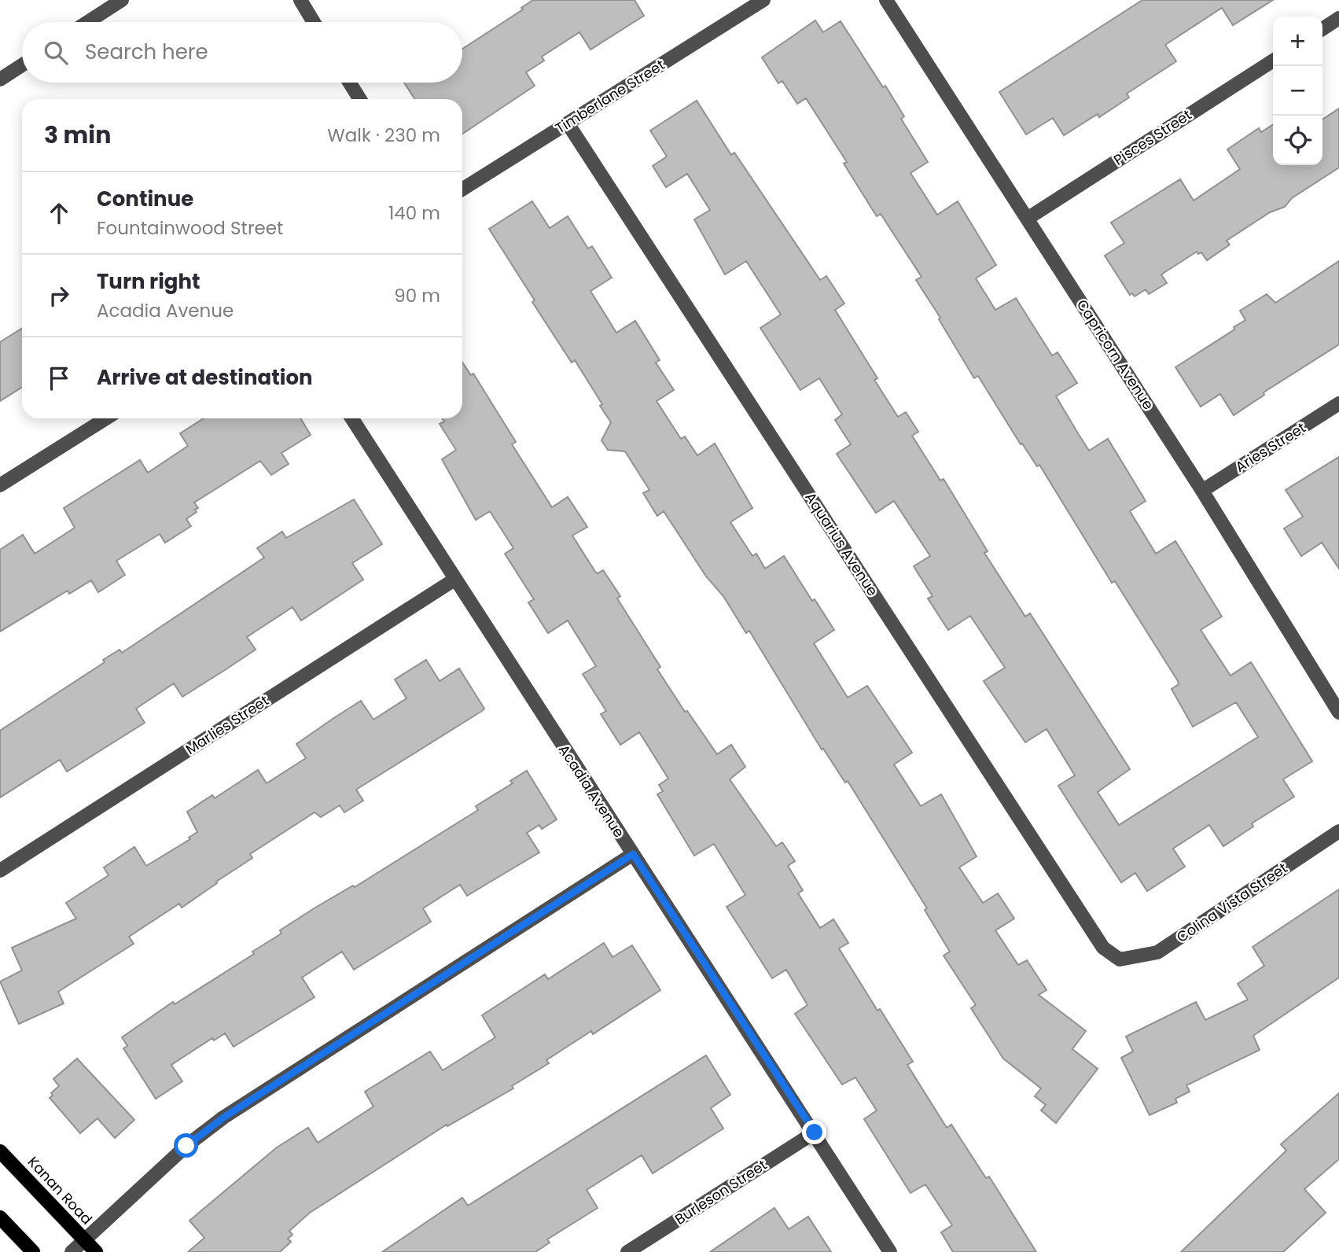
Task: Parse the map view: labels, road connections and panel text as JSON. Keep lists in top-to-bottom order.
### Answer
{
  "streets": {
    "main road": ["Kanan Road"],
    "street": [
      "Timberlane Street",
      "Pisces Street",
      "Capricorn Avenue",
      "Aries Street",
      "Aquarius Avenue",
      "Marlies Street",
      "Acadia Avenue",
      "Colina Vista Street",
      "Burleson Street"
    ]
  },
  "crossings": [
    ["Timberlane Street", "Aquarius Avenue"],
    ["Pisces Street", "Capricorn Avenue"],
    ["Capricorn Avenue", "Aries Street"],
    ["Aquarius Avenue", "Colina Vista Street"],
    ["Marlies Street", "Acadia Avenue"],
    ["Acadia Avenue", "Burleson Street"]
  ],
  "page": {
    "map_buttons": ["+", "−"],
    "search": "Search here",
    "heading": ["3 min", "Walk · 230 m"],
    "list": [
      ["Continue", "Fountainwood Street", "140 m"],
      ["Turn right", "Acadia Avenue", "90 m"],
      "Arrive at destination"
    ]
  }
}
